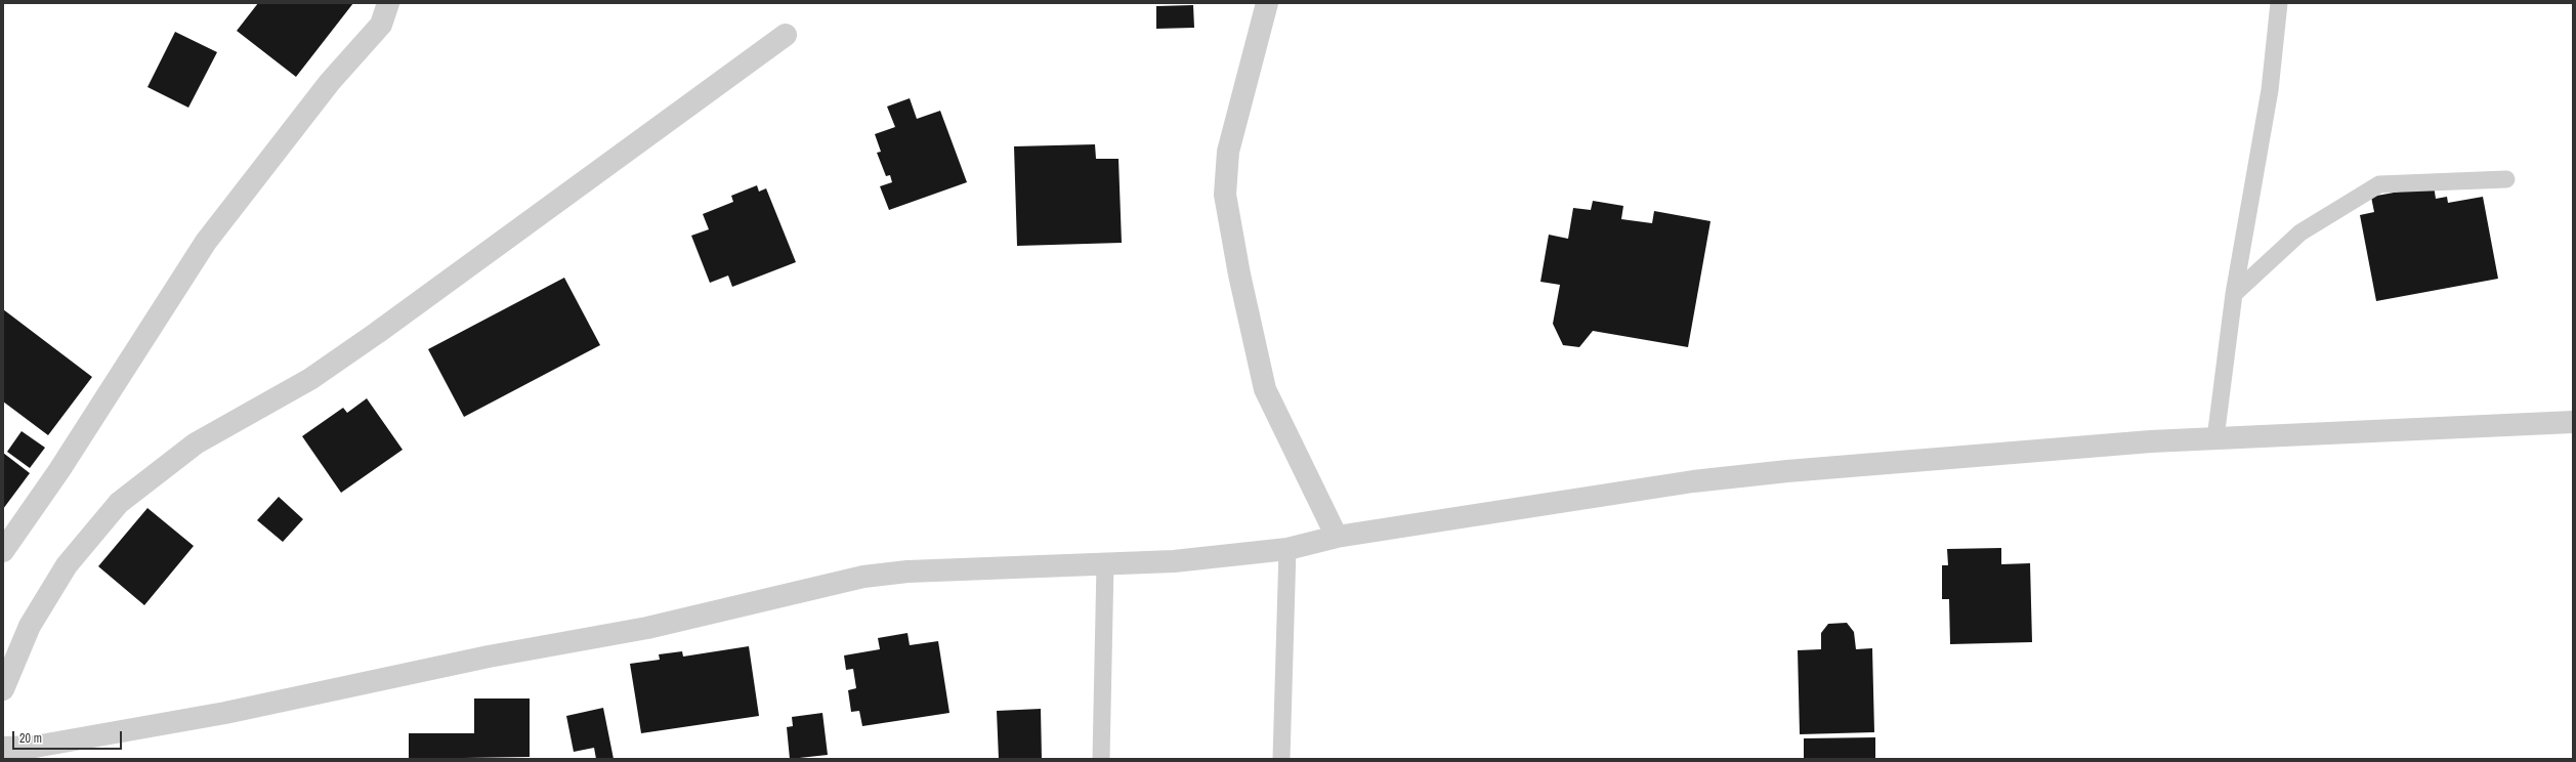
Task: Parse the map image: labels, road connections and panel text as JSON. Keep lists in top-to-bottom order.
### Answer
{
  "scale_bar": "20 m"
}
